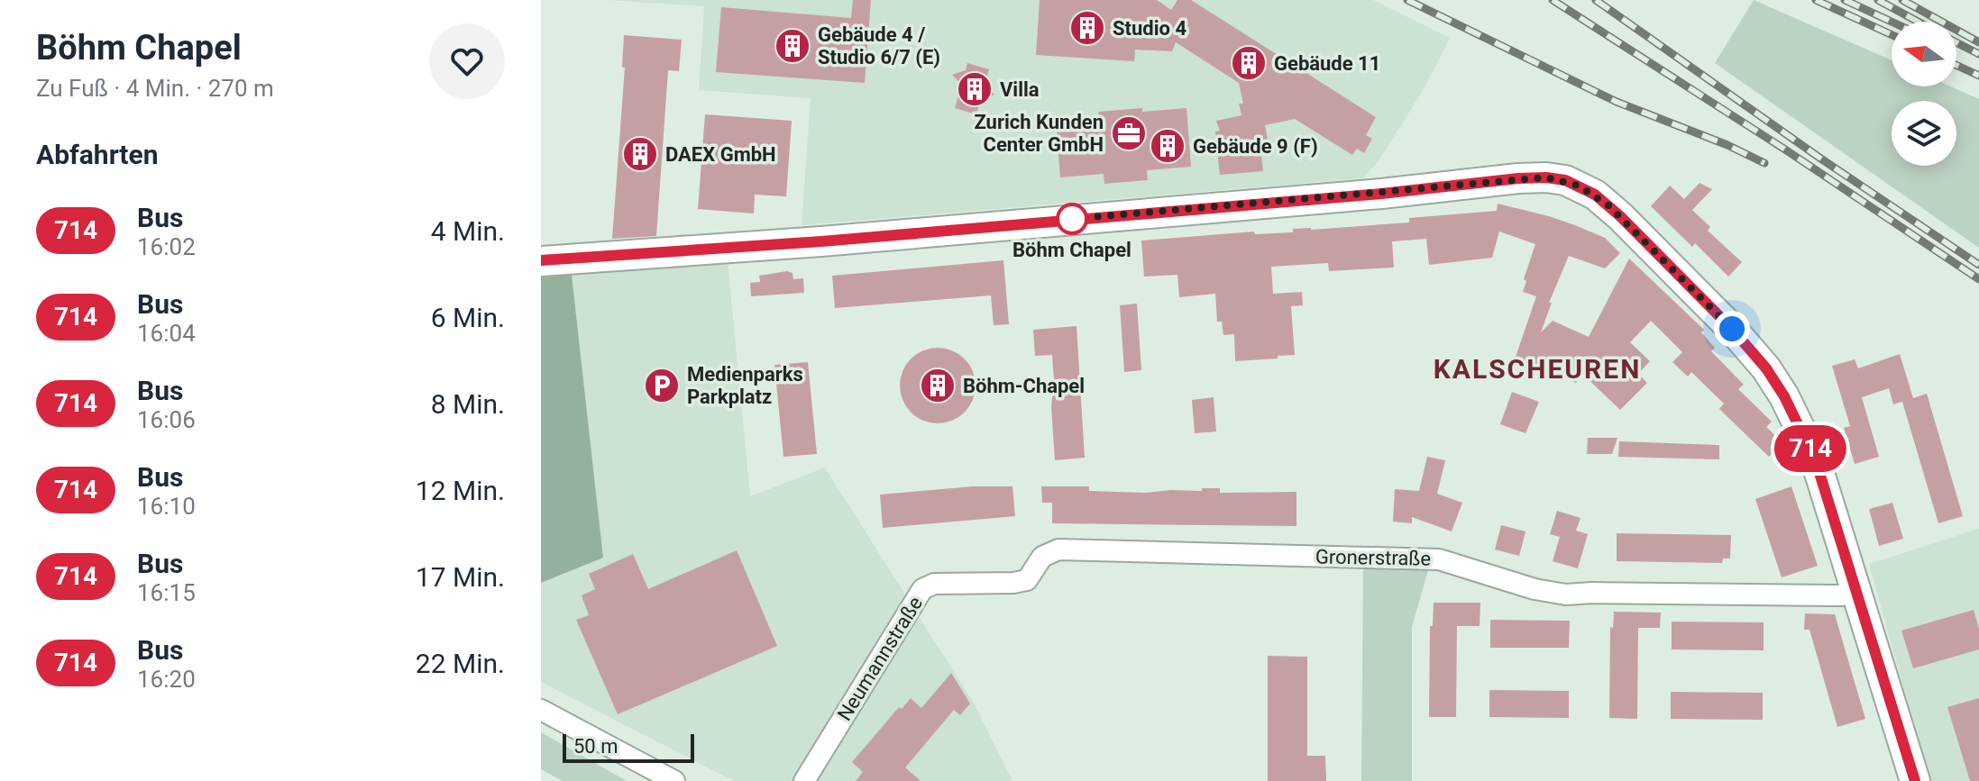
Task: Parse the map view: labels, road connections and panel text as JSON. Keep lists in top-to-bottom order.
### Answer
{
  "streets": {
    "street": ["Gronerstraße", "Neumannstraße"]
  },
  "crossings": [
    ["Gronerstraße", "Neumannstraße"]
  ],
  "districts": ["KALSCHEUREN"],
  "places": {
    "building": [
      "Studio 4",
      "Gebäude 4 / Studio 6/7 (E)",
      "Gebäude 11",
      "Villa",
      "Gebäude 9 (F)",
      "DAEX GmbH",
      "Böhm-Chapel"
    ],
    "office": ["Zurich Kunden Center GmbH"],
    "other": ["Böhm Chapel"],
    "parking": ["Medienparks Parkplatz"]
  },
  "lines": ["bus line 714"],
  "scale_bar": "50 m",
  "north": "left",
  "page": {
    "heading": [
      ["Böhm Chapel", "Zu Fuß · 4 Min. · 270 m"],
      "Abfahrten"
    ],
    "on_map": "714",
    "list": [
      {
        "mark": "714",
        "name": "Bus",
        "note": "16:02",
        "value": "4 Min."
      },
      {
        "mark": "714",
        "name": "Bus",
        "note": "16:04",
        "value": "6 Min."
      },
      {
        "mark": "714",
        "name": "Bus",
        "note": "16:06",
        "value": "8 Min."
      },
      {
        "mark": "714",
        "name": "Bus",
        "note": "16:10",
        "value": "12 Min."
      },
      {
        "mark": "714",
        "name": "Bus",
        "note": "16:15",
        "value": "17 Min."
      },
      {
        "mark": "714",
        "name": "Bus",
        "note": "16:20",
        "value": "22 Min."
      }
    ],
    "scale": "50 m"
  }
}
